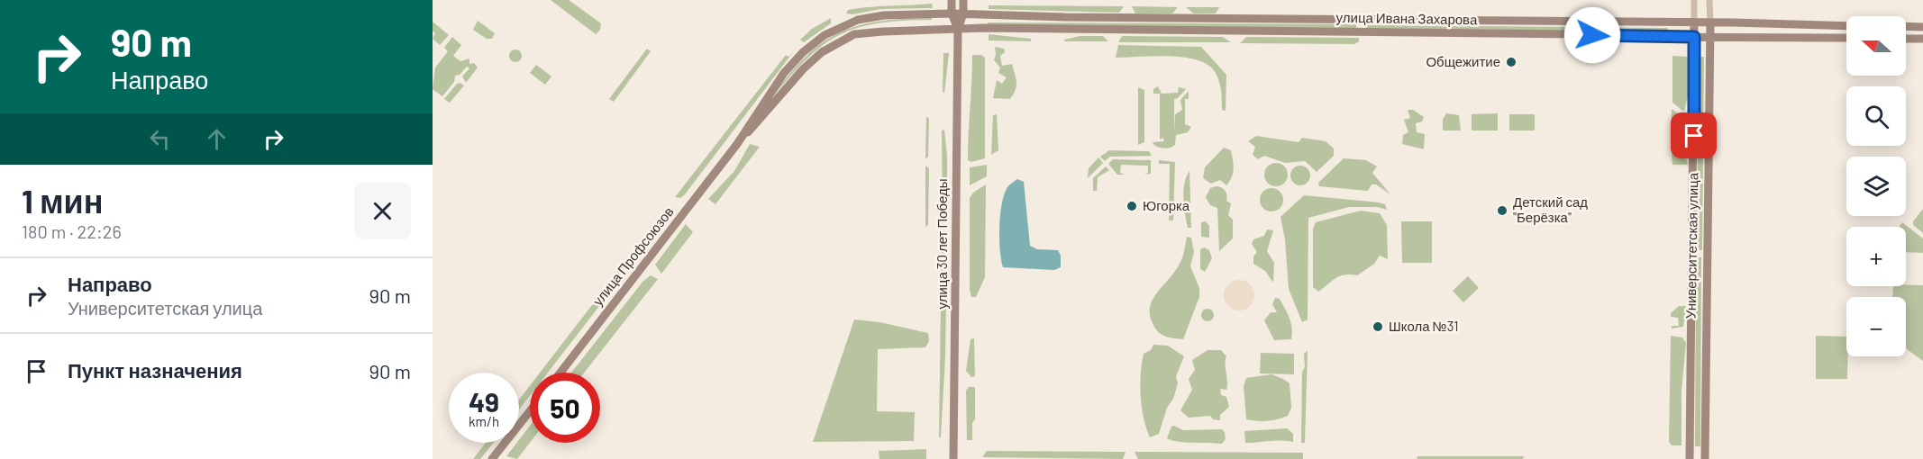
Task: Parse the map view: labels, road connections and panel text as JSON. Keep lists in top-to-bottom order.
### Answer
{
  "streets": {
    "main road": [
      "улица Ивана Захарова",
      "улица 30 лет Победы",
      "Университетская улица",
      "улица Профсоюзов"
    ]
  },
  "crossings": [
    ["улица Ивана Захарова", "улица 30 лет Победы"],
    ["улица Ивана Захарова", "Университетская улица"],
    ["улица Ивана Захарова", "улица Профсоюзов"],
    ["улица 30 лет Победы", "улица Профсоюзов"]
  ],
  "places": [
    "Общежитие",
    "Югорка",
    "Детский сад \"Берёзка\"",
    "Школа №31"
  ],
  "north": "left",
  "page": {
    "turn": ["90 m", "Направо"],
    "map_buttons": ["+", "−"],
    "heading": ["1 мин", "180 m · 22:26"],
    "list": [
      {
        "name": "Направо",
        "note": "Университетская улица",
        "value": "90 m"
      },
      {
        "name": "Пункт назначения",
        "value": "90 m"
      }
    ],
    "speed": "49 km/h",
    "limit": "50"
  }
}
